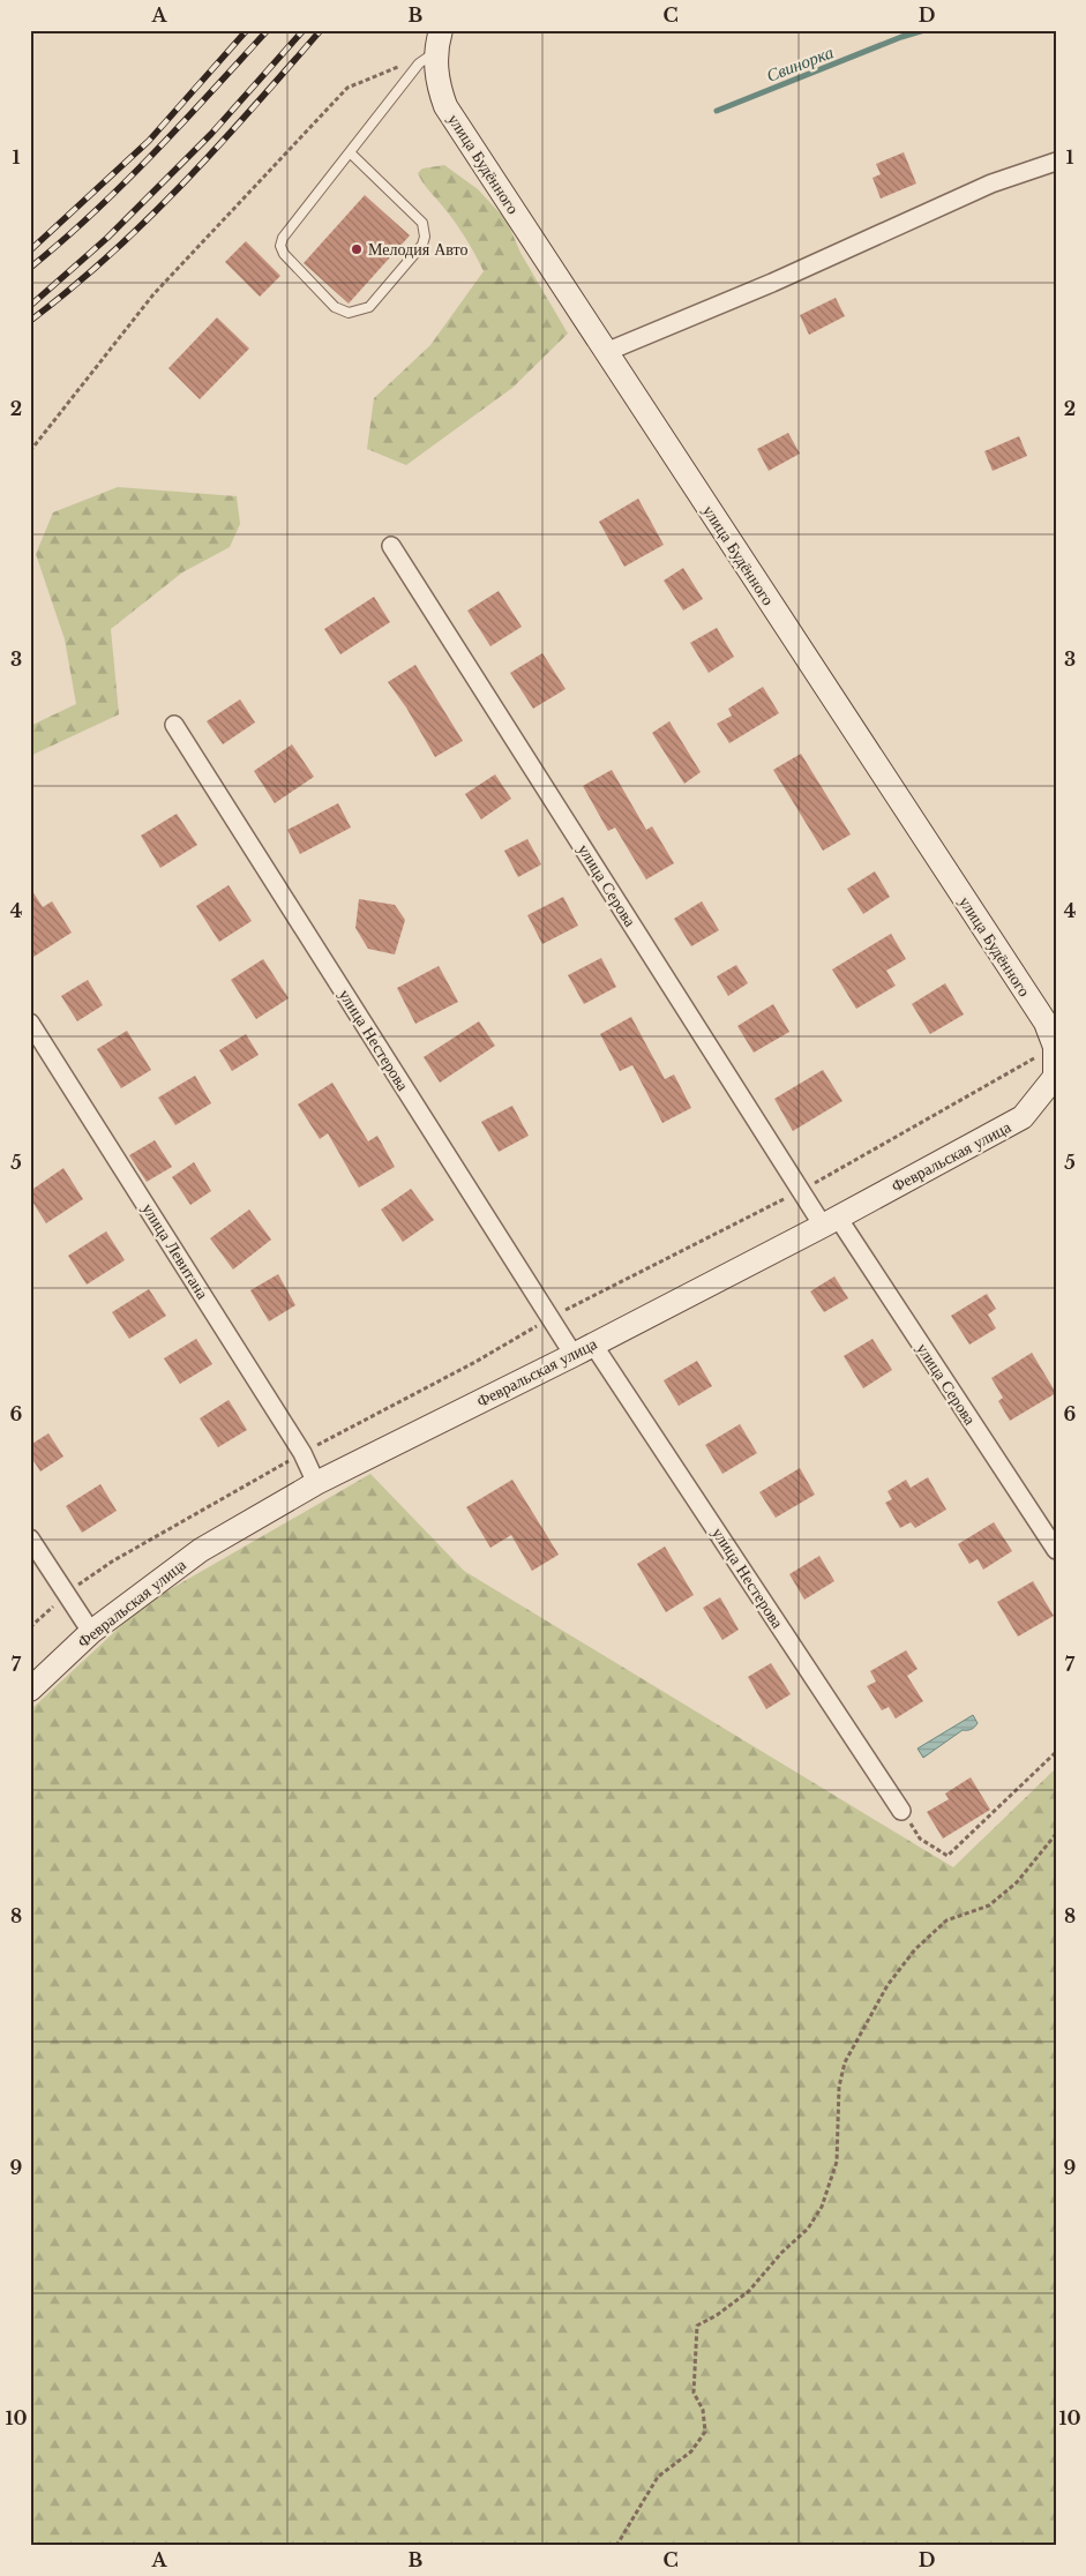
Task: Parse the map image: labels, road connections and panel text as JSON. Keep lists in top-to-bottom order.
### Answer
{
  "streets": {
    "main road": ["улица Будённого", "Февральская улица"],
    "street": ["улица Серова", "улица Нестерова", "улица Левитана"]
  },
  "crossings": [
    ["улица Будённого", "Февральская улица"],
    ["улица Серова", "Февральская улица"],
    ["улица Нестерова", "Февральская улица"],
    ["Февральская улица", "улица Левитана"]
  ],
  "water": ["Свинорка"],
  "places": ["Мелодия Авто"],
  "grid": {
    "columns": [
      "A",
      "B",
      "C",
      "D"
    ],
    "rows": [
      "1",
      "2",
      "3",
      "4",
      "5",
      "6",
      "7",
      "8",
      "9",
      "10"
    ]
  }
}
